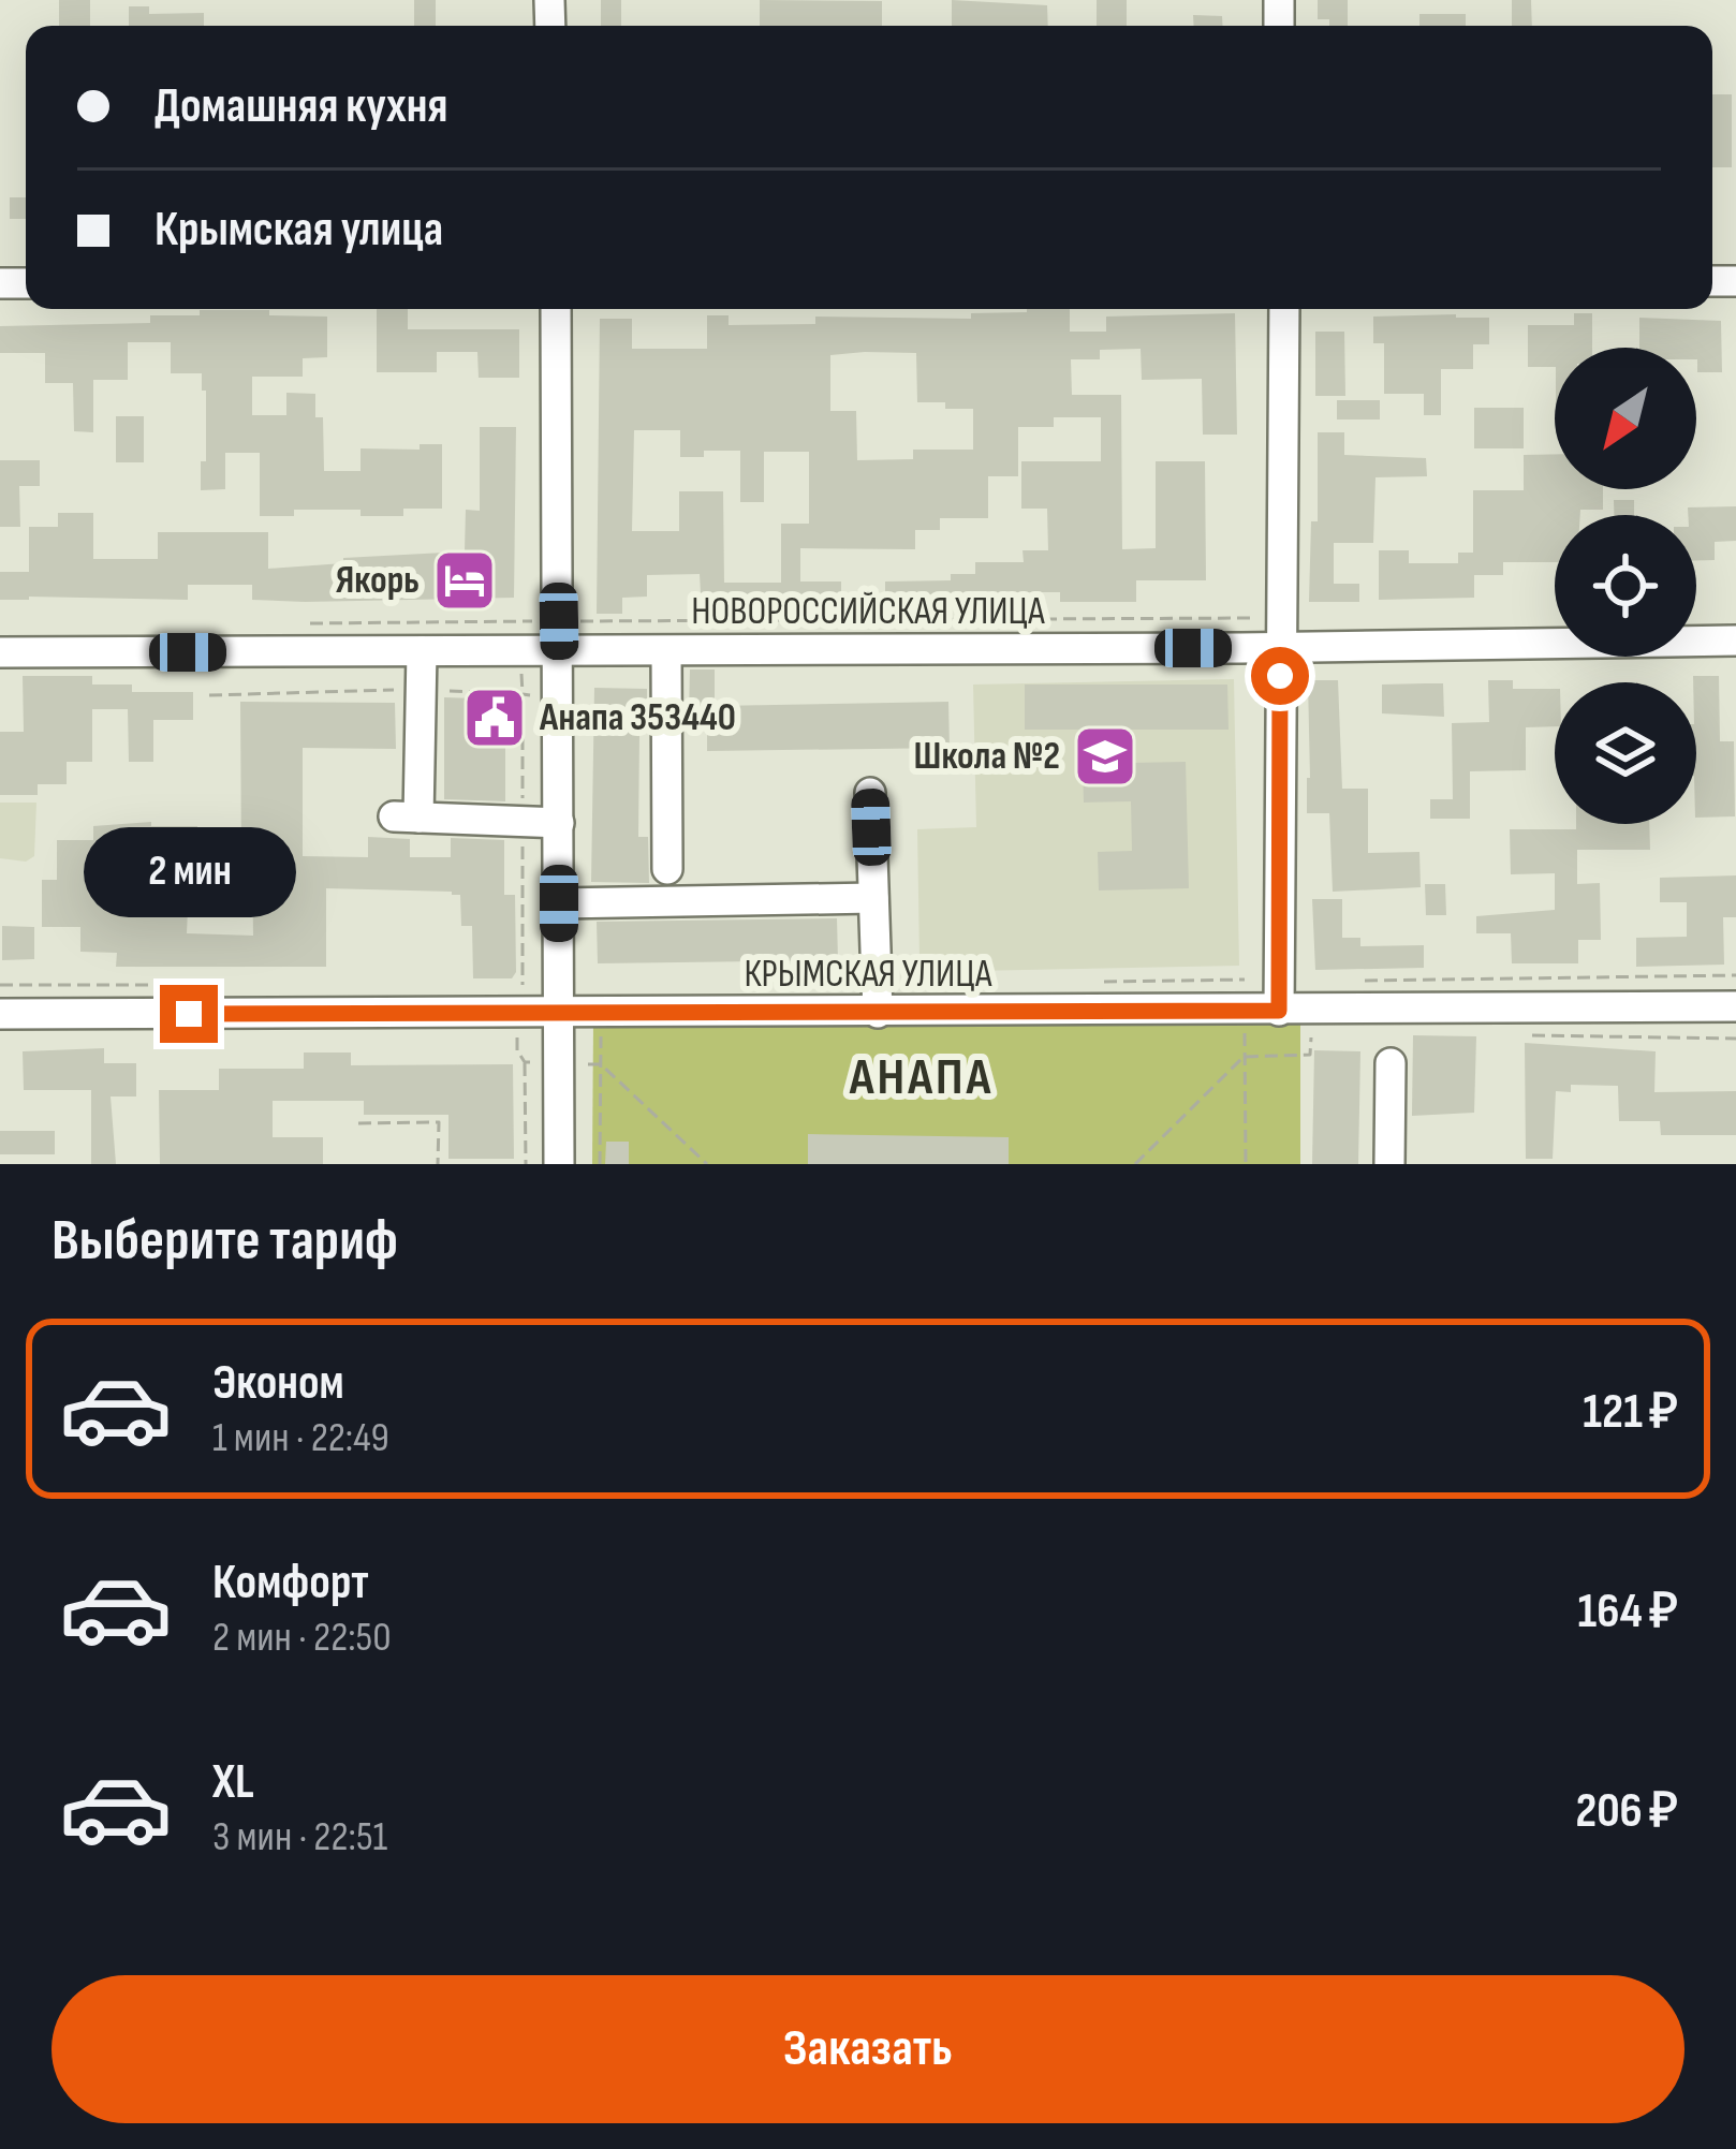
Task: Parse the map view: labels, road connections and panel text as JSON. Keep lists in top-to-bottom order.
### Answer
{
  "streets": {
    "street": ["НОВОРОССИЙСКАЯ УЛИЦА", "КРЫМСКАЯ УЛИЦА"]
  },
  "districts": ["АНАПА"],
  "places": {
    "hotel": ["Якорь"],
    "public building": ["Анапа 353440"],
    "school or university": ["Школа №2"]
  },
  "north": "bottom left",
  "page": {
    "banner": ["Домашняя кухня", "Крымская улица"],
    "bubble": "2 мин",
    "heading": "Выберите тариф",
    "list": [
      {
        "name": "Эконом",
        "note": "1 мин · 22:49",
        "value": "121 ₽"
      },
      {
        "name": "Комфорт",
        "note": "2 мин · 22:50",
        "value": "164 ₽"
      },
      {
        "name": "XL",
        "note": "3 мин · 22:51",
        "value": "206 ₽"
      }
    ],
    "buttons": "Заказать"
  }
}
